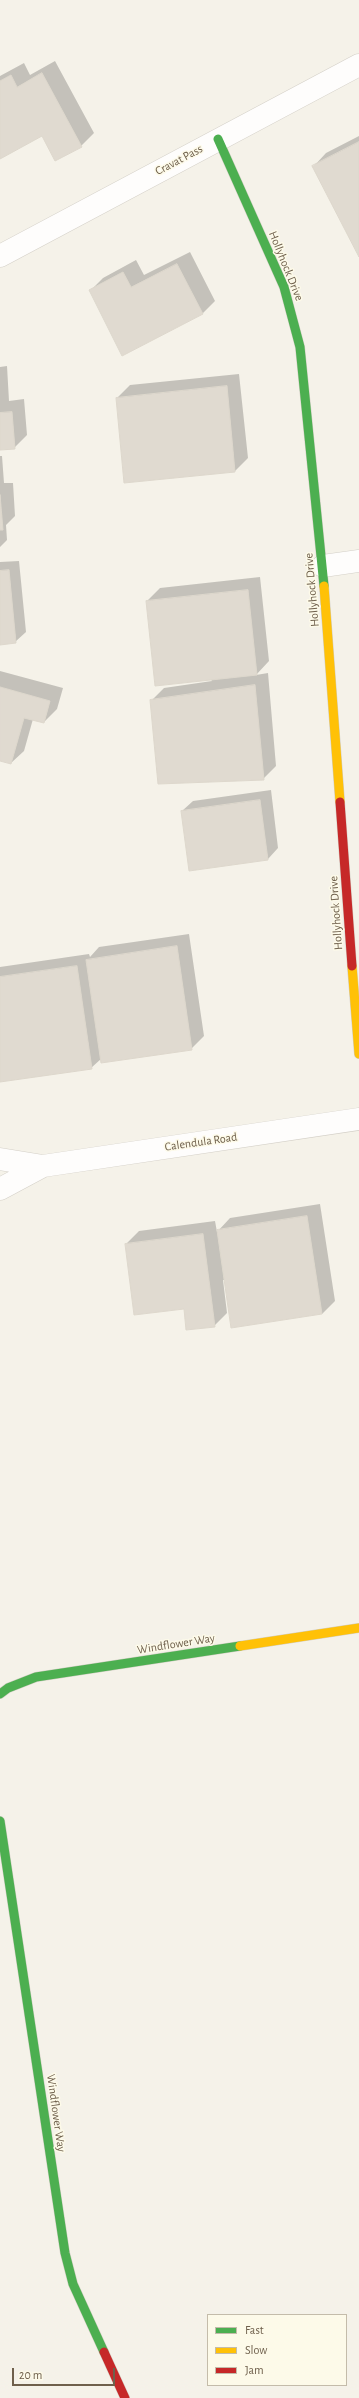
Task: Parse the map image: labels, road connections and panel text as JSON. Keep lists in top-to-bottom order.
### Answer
{
  "streets": {
    "street": [
      "Cravat Pass",
      "Hollyhock Drive",
      "Calendula Road",
      "Windflower Way"
    ]
  },
  "crossings": [
    ["Cravat Pass", "Hollyhock Drive"]
  ],
  "legend": ["Fast", "Slow", "Jam"],
  "scale_bar": "20 m"
}
